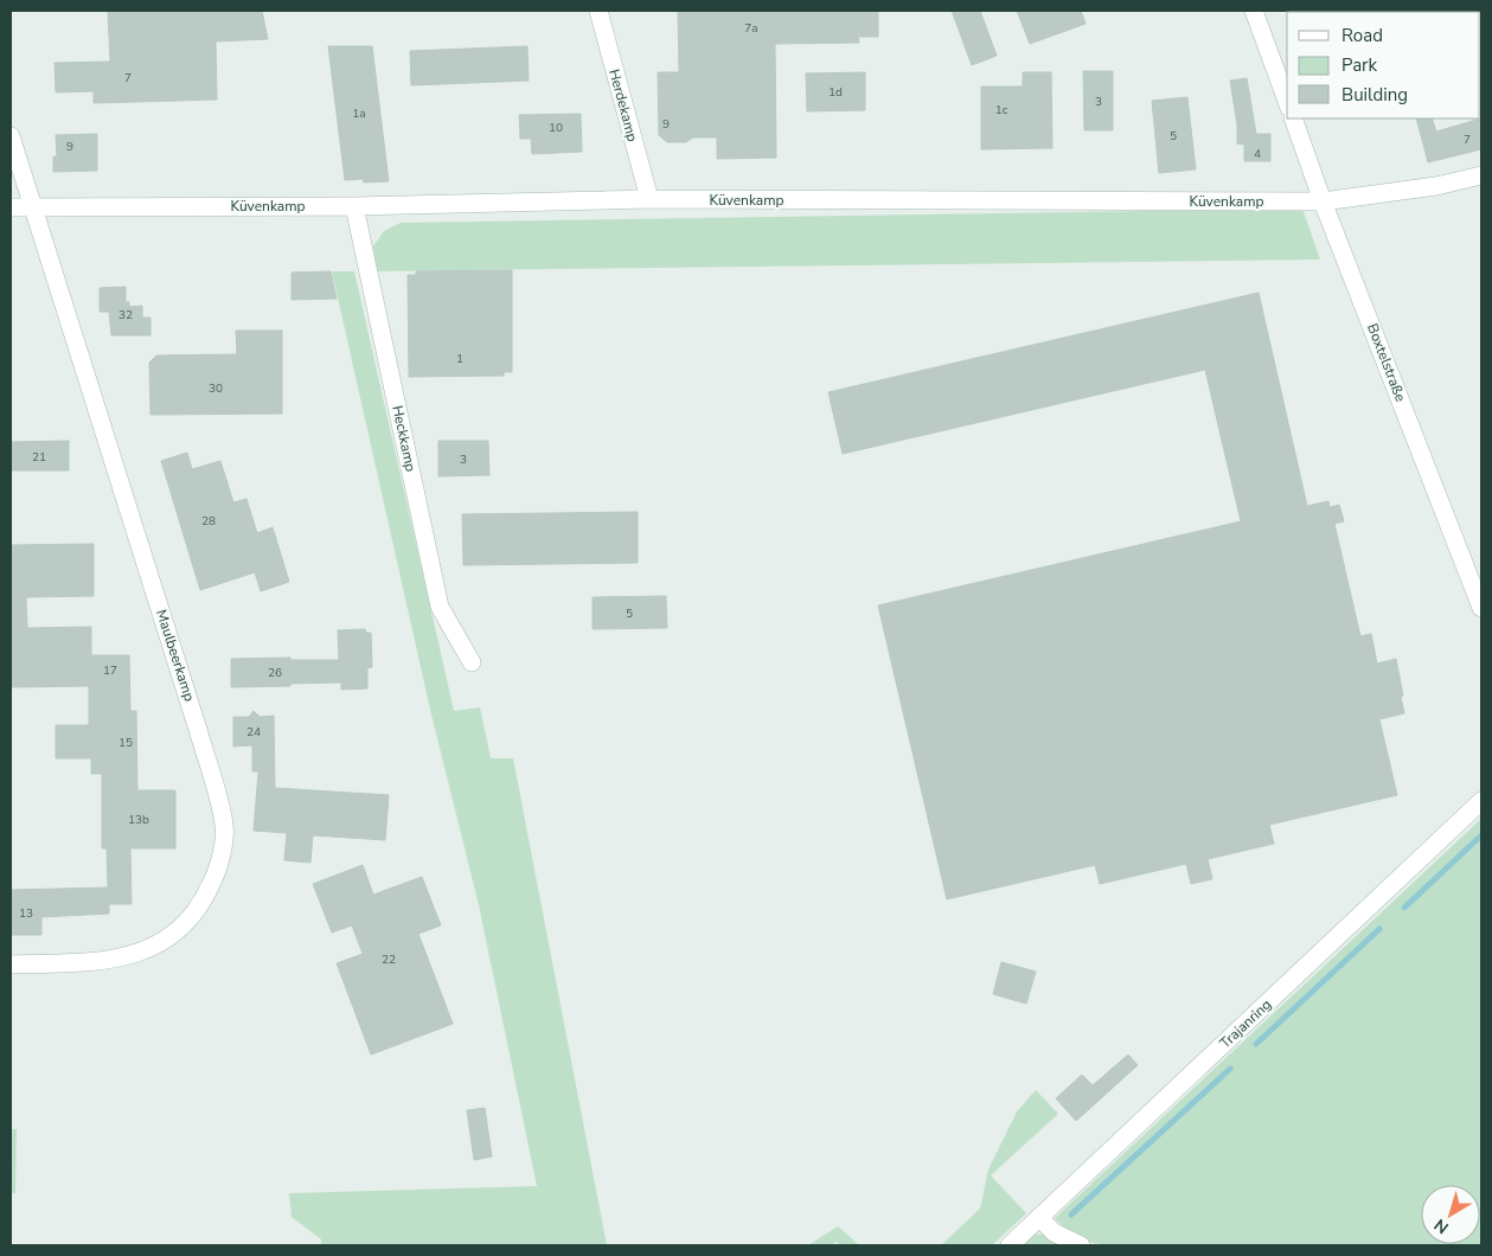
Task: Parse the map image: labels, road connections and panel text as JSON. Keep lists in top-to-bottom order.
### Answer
{
  "streets": {
    "street": [
      "Herdekamp",
      "Küvenkamp",
      "Boxtelstraße",
      "Heckkamp",
      "Maulbeerkamp",
      "Trajanring"
    ]
  },
  "crossings": [
    ["Herdekamp", "Küvenkamp"],
    ["Küvenkamp", "Boxtelstraße"],
    ["Küvenkamp", "Heckkamp"],
    ["Küvenkamp", "Maulbeerkamp"]
  ],
  "house_numbers": [
    "7a",
    "7",
    "1d",
    "3",
    "1c",
    "1a",
    "9",
    "10",
    "5",
    "7",
    "9",
    "4",
    "32",
    "1",
    "30",
    "21",
    "3",
    "28",
    "5",
    "17",
    "26",
    "24",
    "15",
    "13b",
    "13",
    "22"
  ],
  "legend": ["Road", "Park", "Building"],
  "north": "bottom left"
}
